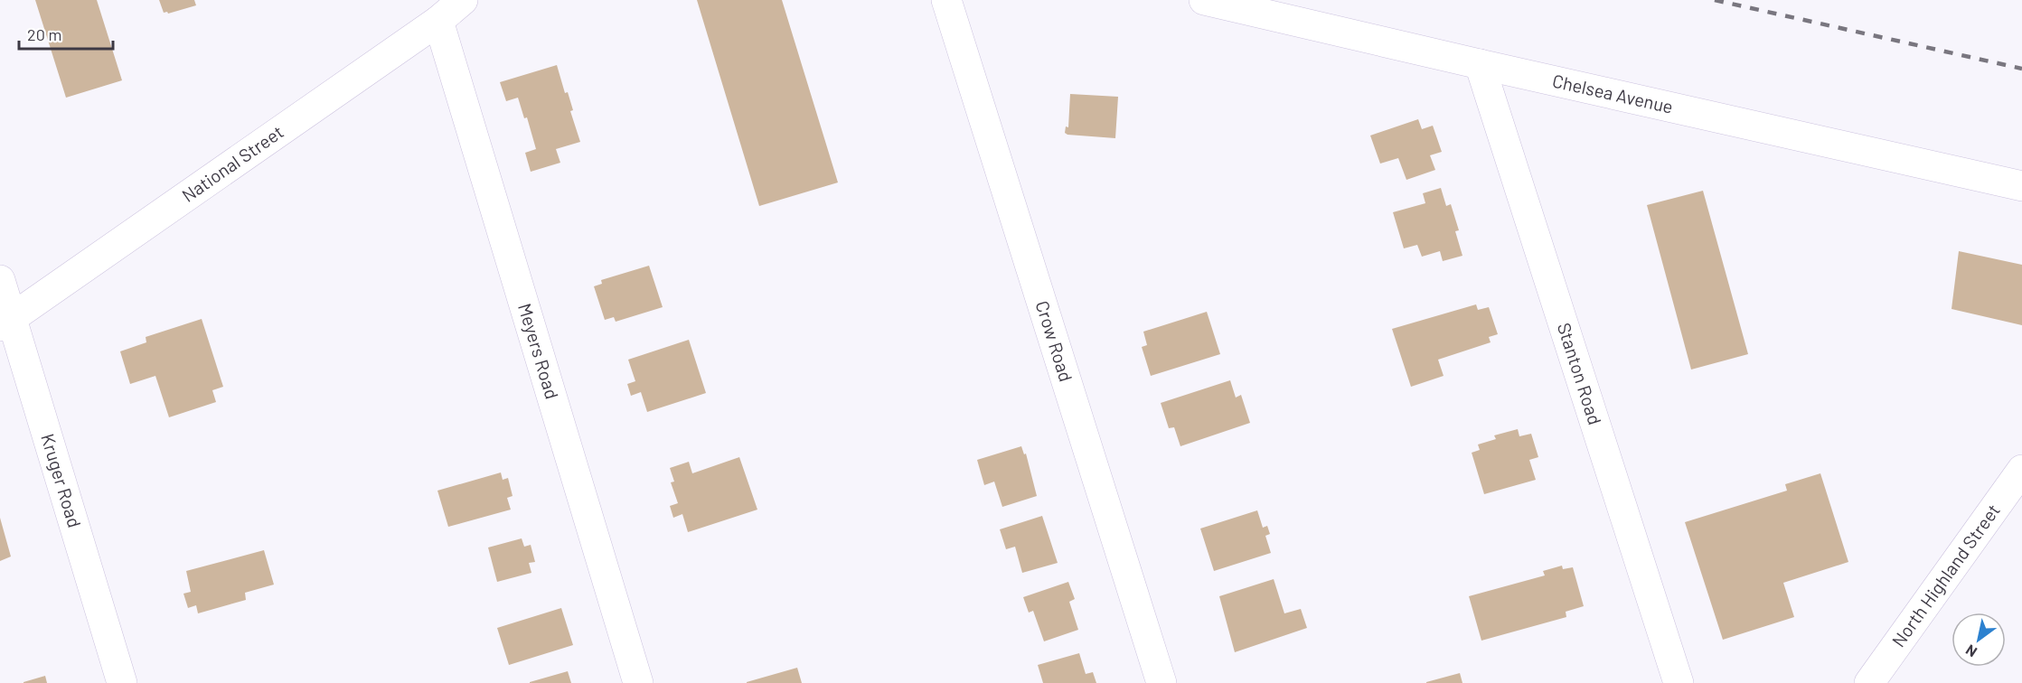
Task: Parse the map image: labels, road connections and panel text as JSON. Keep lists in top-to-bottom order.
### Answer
{
  "streets": {
    "street": [
      "Chelsea Avenue",
      "National Street",
      "Crow Road",
      "Meyers Road",
      "Stanton Road",
      "Kruger Road",
      "North Highland Street"
    ]
  },
  "crossings": [
    ["Chelsea Avenue", "Stanton Road"],
    ["National Street", "Meyers Road"],
    ["National Street", "Kruger Road"]
  ],
  "scale_bar": "20 m",
  "north": "bottom left"
}
